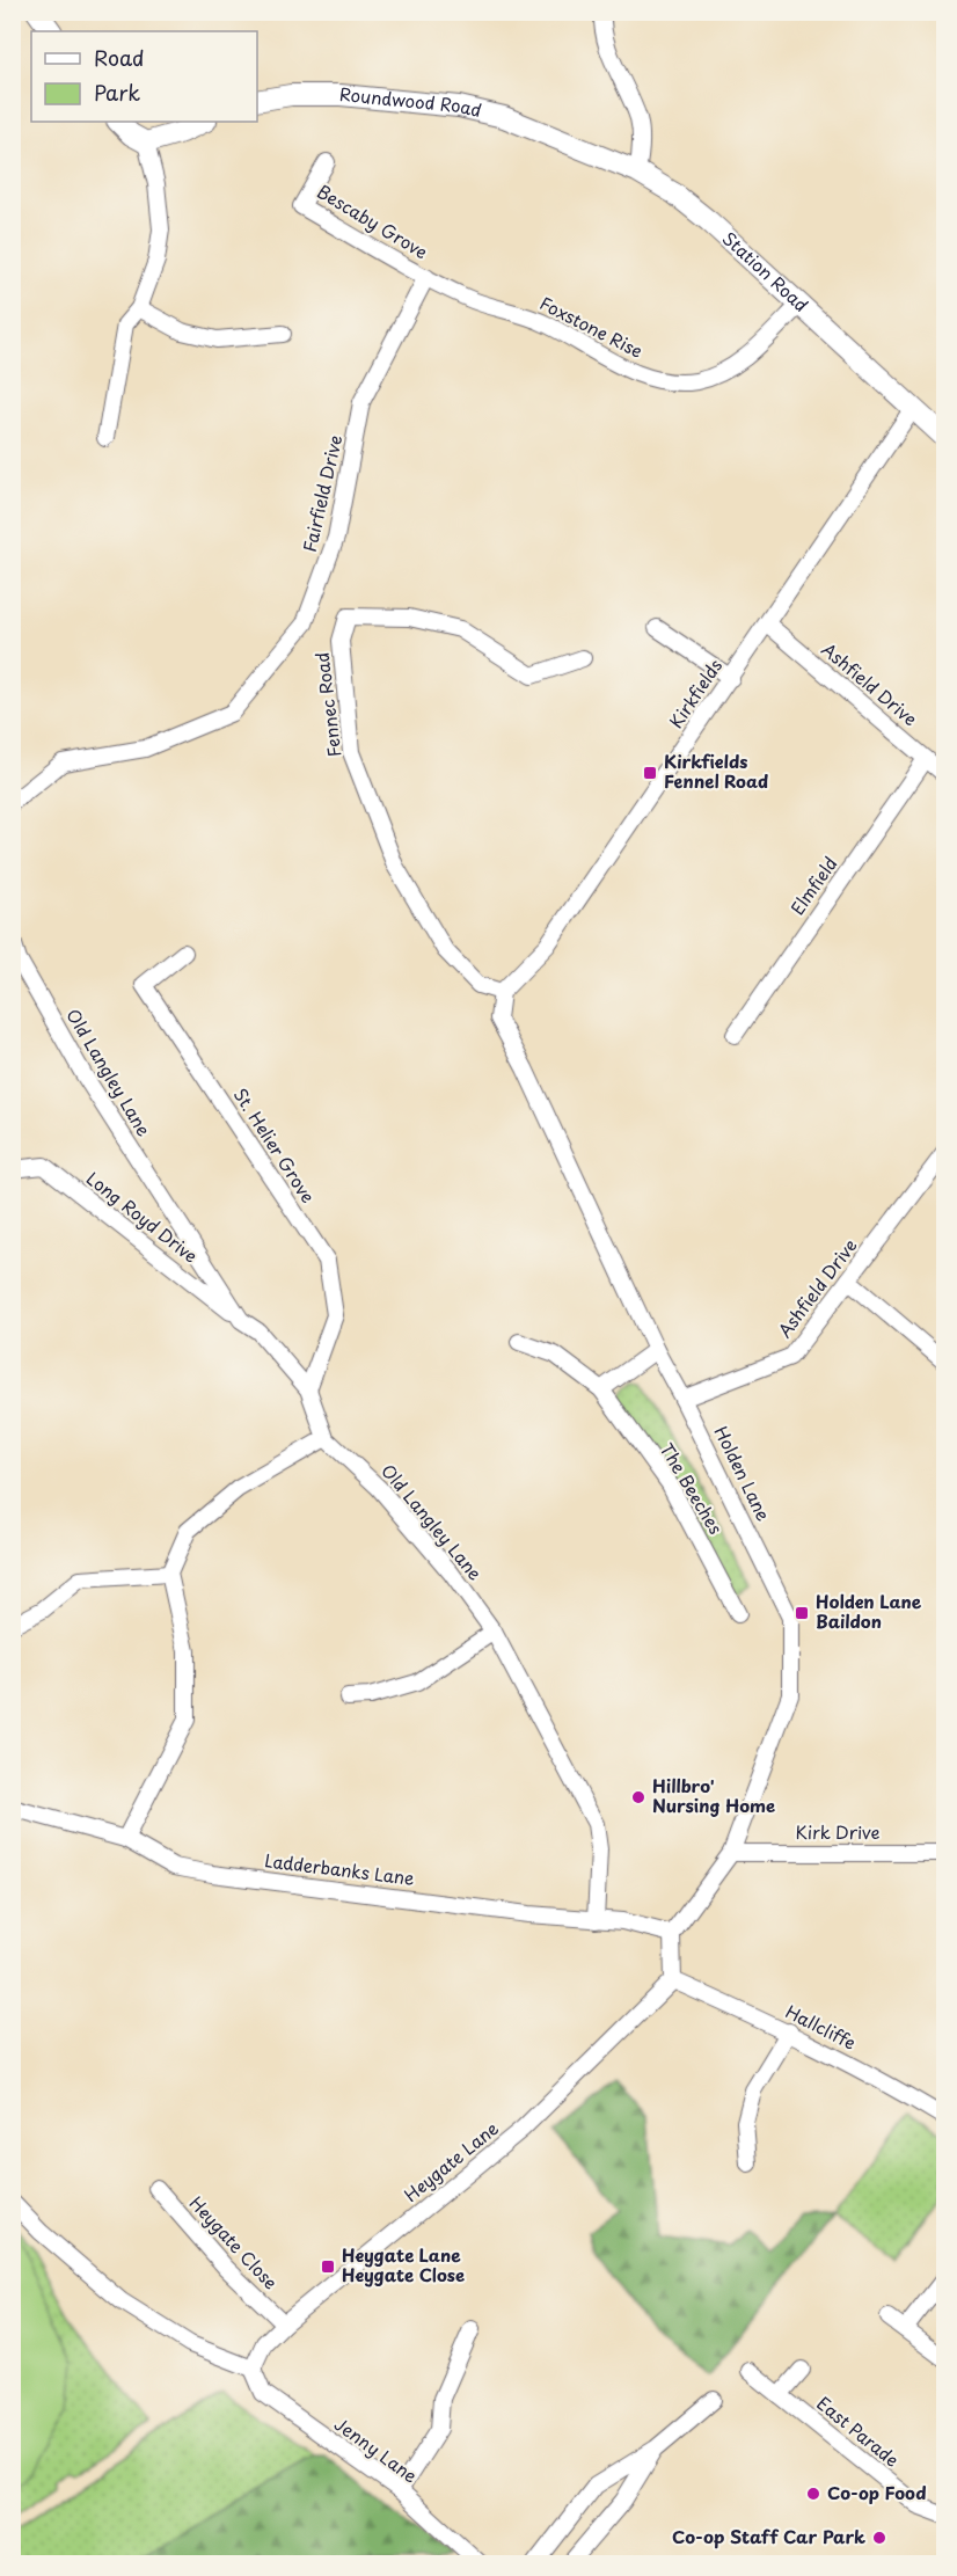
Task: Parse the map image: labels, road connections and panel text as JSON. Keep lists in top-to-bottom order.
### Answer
{
  "streets": {
    "street": [
      "Roundwood Road",
      "Bescaby Grove",
      "Station Road",
      "Foxstone Rise",
      "Fairfield Drive",
      "Ashfield Drive",
      "Kirkfields",
      "Fennec Road",
      "Elmfield",
      "Old Langley Lane",
      "St. Helier Grove",
      "Long Royd Drive",
      "Holden Lane",
      "The Beeches",
      "Kirk Drive",
      "Ladderbanks Lane",
      "Hallcliffe",
      "Heygate Lane",
      "Heygate Close",
      "East Parade",
      "Jenny Lane"
    ]
  },
  "crossings": [
    ["Roundwood Road", "Station Road"],
    ["Bescaby Grove", "Foxstone Rise"],
    ["Bescaby Grove", "Fairfield Drive"],
    ["Station Road", "Foxstone Rise"],
    ["Station Road", "Kirkfields"],
    ["Foxstone Rise", "Fairfield Drive"],
    ["Ashfield Drive", "Kirkfields"],
    ["Ashfield Drive", "Elmfield"],
    ["Ashfield Drive", "Holden Lane"],
    ["Kirkfields", "Fennec Road"],
    ["Kirkfields", "Holden Lane"],
    ["Fennec Road", "Holden Lane"],
    ["Old Langley Lane", "St. Helier Grove"],
    ["Old Langley Lane", "Long Royd Drive"],
    ["Old Langley Lane", "Ladderbanks Lane"],
    ["Holden Lane", "Kirk Drive"],
    ["Holden Lane", "Ladderbanks Lane"],
    ["Hallcliffe", "Heygate Lane"],
    ["Heygate Lane", "Heygate Close"],
    ["Heygate Lane", "Jenny Lane"]
  ],
  "places": {
    "transit": ["Kirkfields Fennel Road", "Holden Lane Baildon", "Heygate Lane Heygate Close"],
    "other": ["Hillbro' Nursing Home", "Co-op Food", "Co-op Staff Car Park"]
  },
  "legend": ["Road", "Park"]
}
